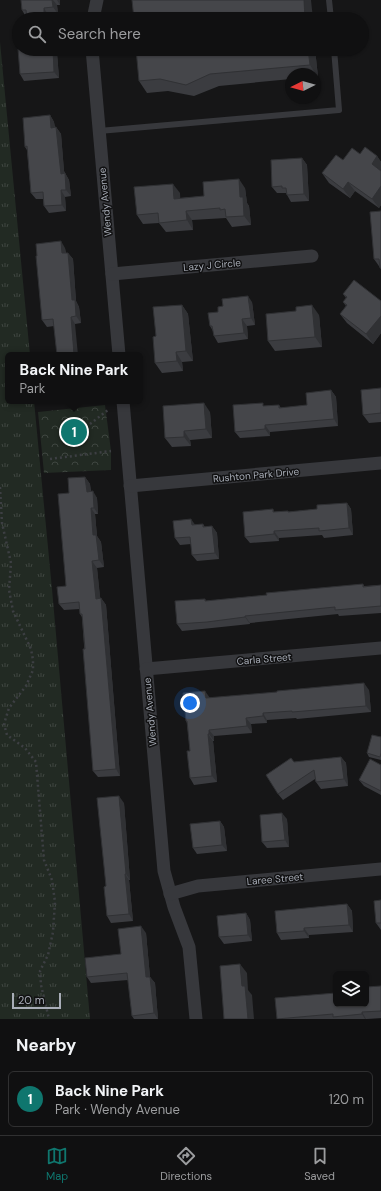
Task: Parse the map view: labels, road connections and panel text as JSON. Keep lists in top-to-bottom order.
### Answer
{
  "streets": {
    "street": [
      "Wendy Avenue",
      "Lazy J Circle",
      "Rushton Park Drive",
      "Carla Street",
      "Laree Street"
    ]
  },
  "crossings": [
    ["Wendy Avenue", "Lazy J Circle"],
    ["Wendy Avenue", "Rushton Park Drive"],
    ["Wendy Avenue", "Carla Street"],
    ["Wendy Avenue", "Laree Street"]
  ],
  "scale_bar": "20 m",
  "north": "left",
  "page": {
    "search": "Search here",
    "popup": ["Back Nine Park", "Park"],
    "pins": "1",
    "scale": "20 m",
    "heading": "Nearby",
    "list": [
      {
        "mark": "1",
        "name": "Back Nine Park",
        "note": "Park · Wendy Avenue",
        "value": "120 m"
      }
    ],
    "nav": ["Map", "Directions", "Saved"]
  }
}
